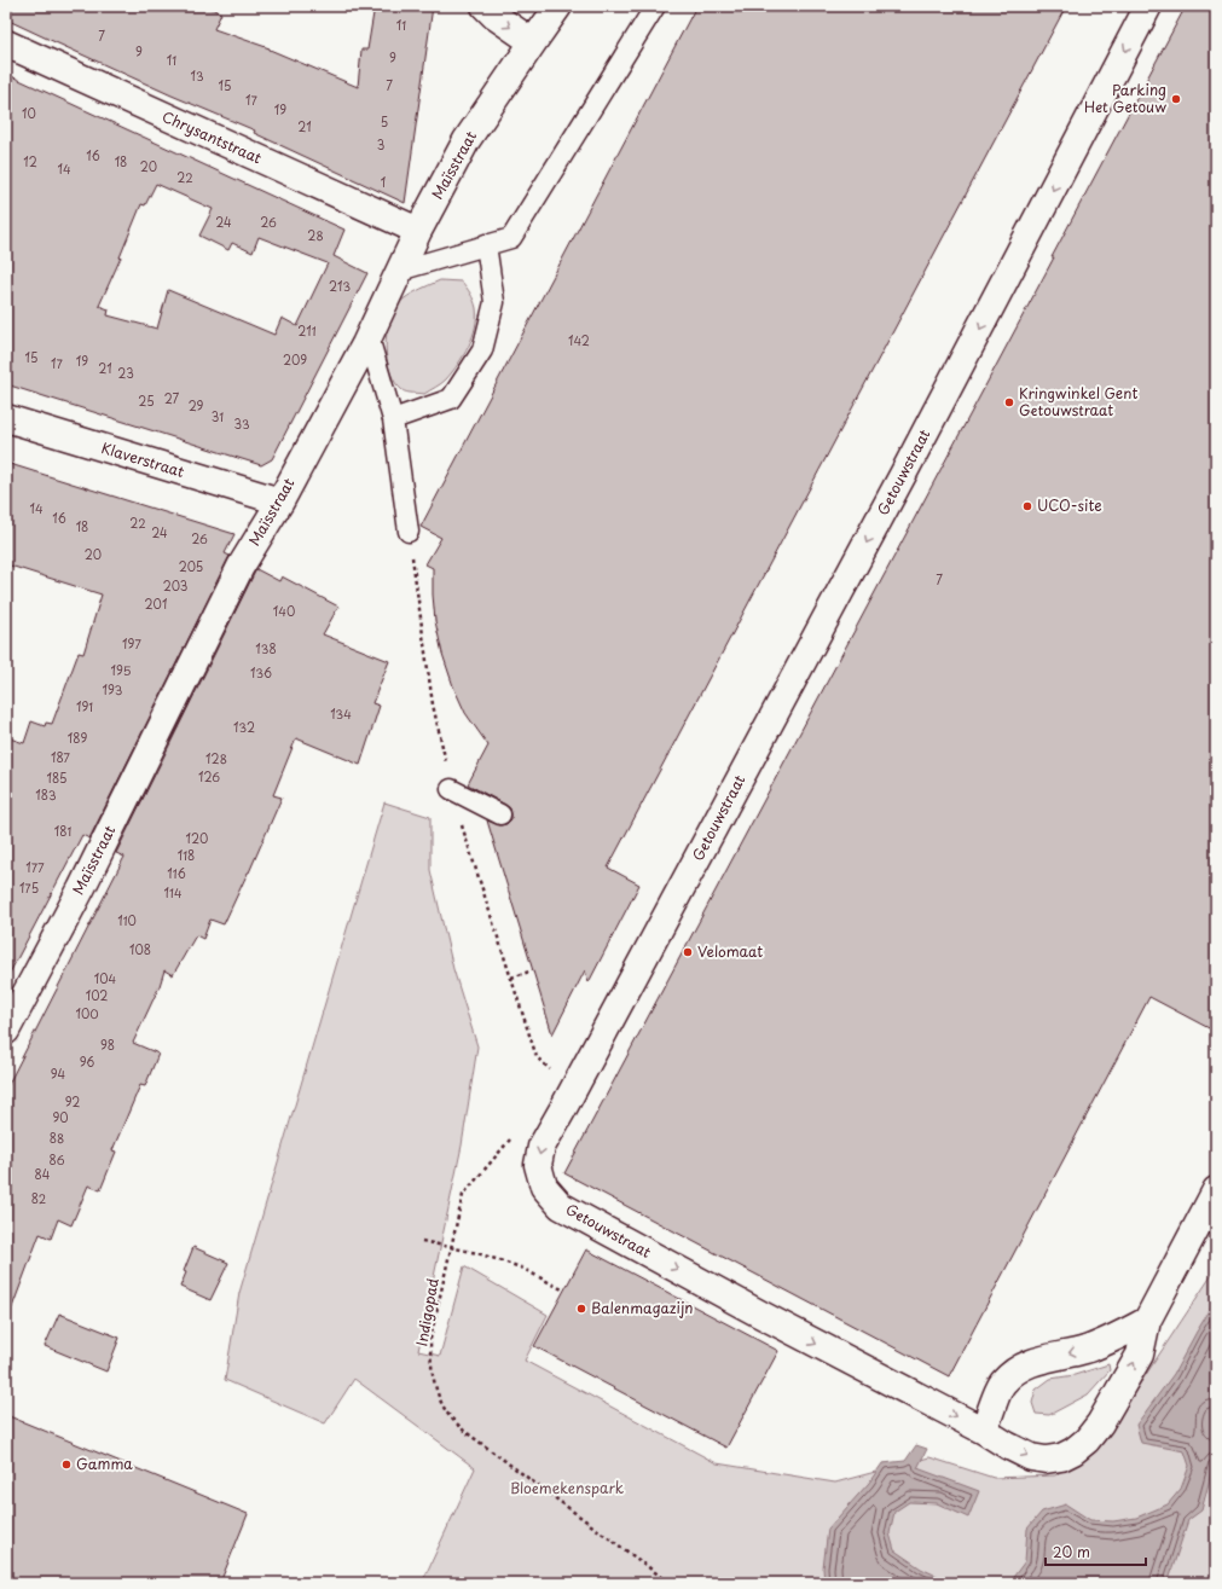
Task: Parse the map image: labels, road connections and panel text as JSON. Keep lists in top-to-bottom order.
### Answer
{
  "streets": {
    "street": [
      "Chrysantstraat",
      "Maïsstraat",
      "Klaverstraat",
      "Getouwstraat"
    ],
    "path": ["Indigopad"]
  },
  "crossings": [
    ["Chrysantstraat", "Maïsstraat"],
    ["Maïsstraat", "Klaverstraat"]
  ],
  "parks": ["Bloemekenspark"],
  "places": [
    "Parking Het Getouw",
    "Kringwinkel Gent Getouwstraat",
    "UCO-site",
    "Velomaat",
    "Balenmagazijn",
    "Gamma"
  ],
  "house_numbers": [
    "11",
    "7",
    "9",
    "9",
    "11",
    "13",
    "15",
    "7",
    "17",
    "19",
    "10",
    "5",
    "21",
    "3",
    "16",
    "12",
    "18",
    "20",
    "14",
    "22",
    "1",
    "24",
    "26",
    "28",
    "213",
    "211",
    "142",
    "15",
    "209",
    "19",
    "17",
    "21",
    "23",
    "27",
    "25",
    "29",
    "31",
    "33",
    "14",
    "16",
    "22",
    "18",
    "24",
    "26",
    "20",
    "205",
    "7",
    "203",
    "201",
    "140",
    "197",
    "138",
    "195",
    "136",
    "193",
    "191",
    "134",
    "132",
    "189",
    "187",
    "128",
    "126",
    "185",
    "183",
    "181",
    "120",
    "118",
    "177",
    "116",
    "175",
    "114",
    "110",
    "108",
    "104",
    "102",
    "100",
    "98",
    "96",
    "94",
    "92",
    "90",
    "88",
    "86",
    "84",
    "82"
  ],
  "scale_bar": "20 m"
}
